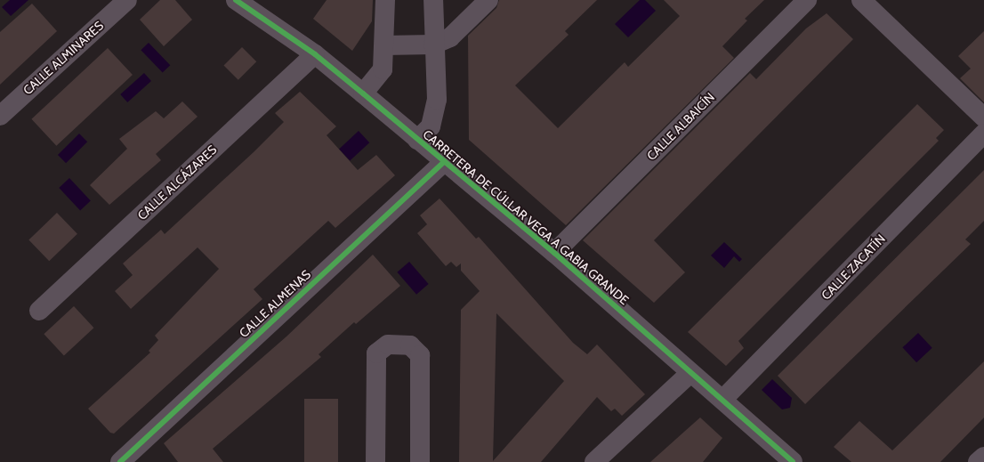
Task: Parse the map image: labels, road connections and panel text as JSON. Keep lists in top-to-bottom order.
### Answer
{
  "streets": {
    "street": [
      "CALLE ALMINARES",
      "CALLE ALBAICÍN",
      "CALLE ALCÁZARES",
      "CARRETERA DE CÚLLAR VEGA A GABIA GRANDE",
      "CALLE ZACATÍN",
      "CALLE ALMENAS"
    ]
  },
  "crossings": [
    ["CALLE ALBAICÍN", "CARRETERA DE CÚLLAR VEGA A GABIA GRANDE"],
    ["CALLE ALCÁZARES", "CARRETERA DE CÚLLAR VEGA A GABIA GRANDE"],
    ["CARRETERA DE CÚLLAR VEGA A GABIA GRANDE", "CALLE ZACATÍN"],
    ["CARRETERA DE CÚLLAR VEGA A GABIA GRANDE", "CALLE ALMENAS"]
  ]
}
